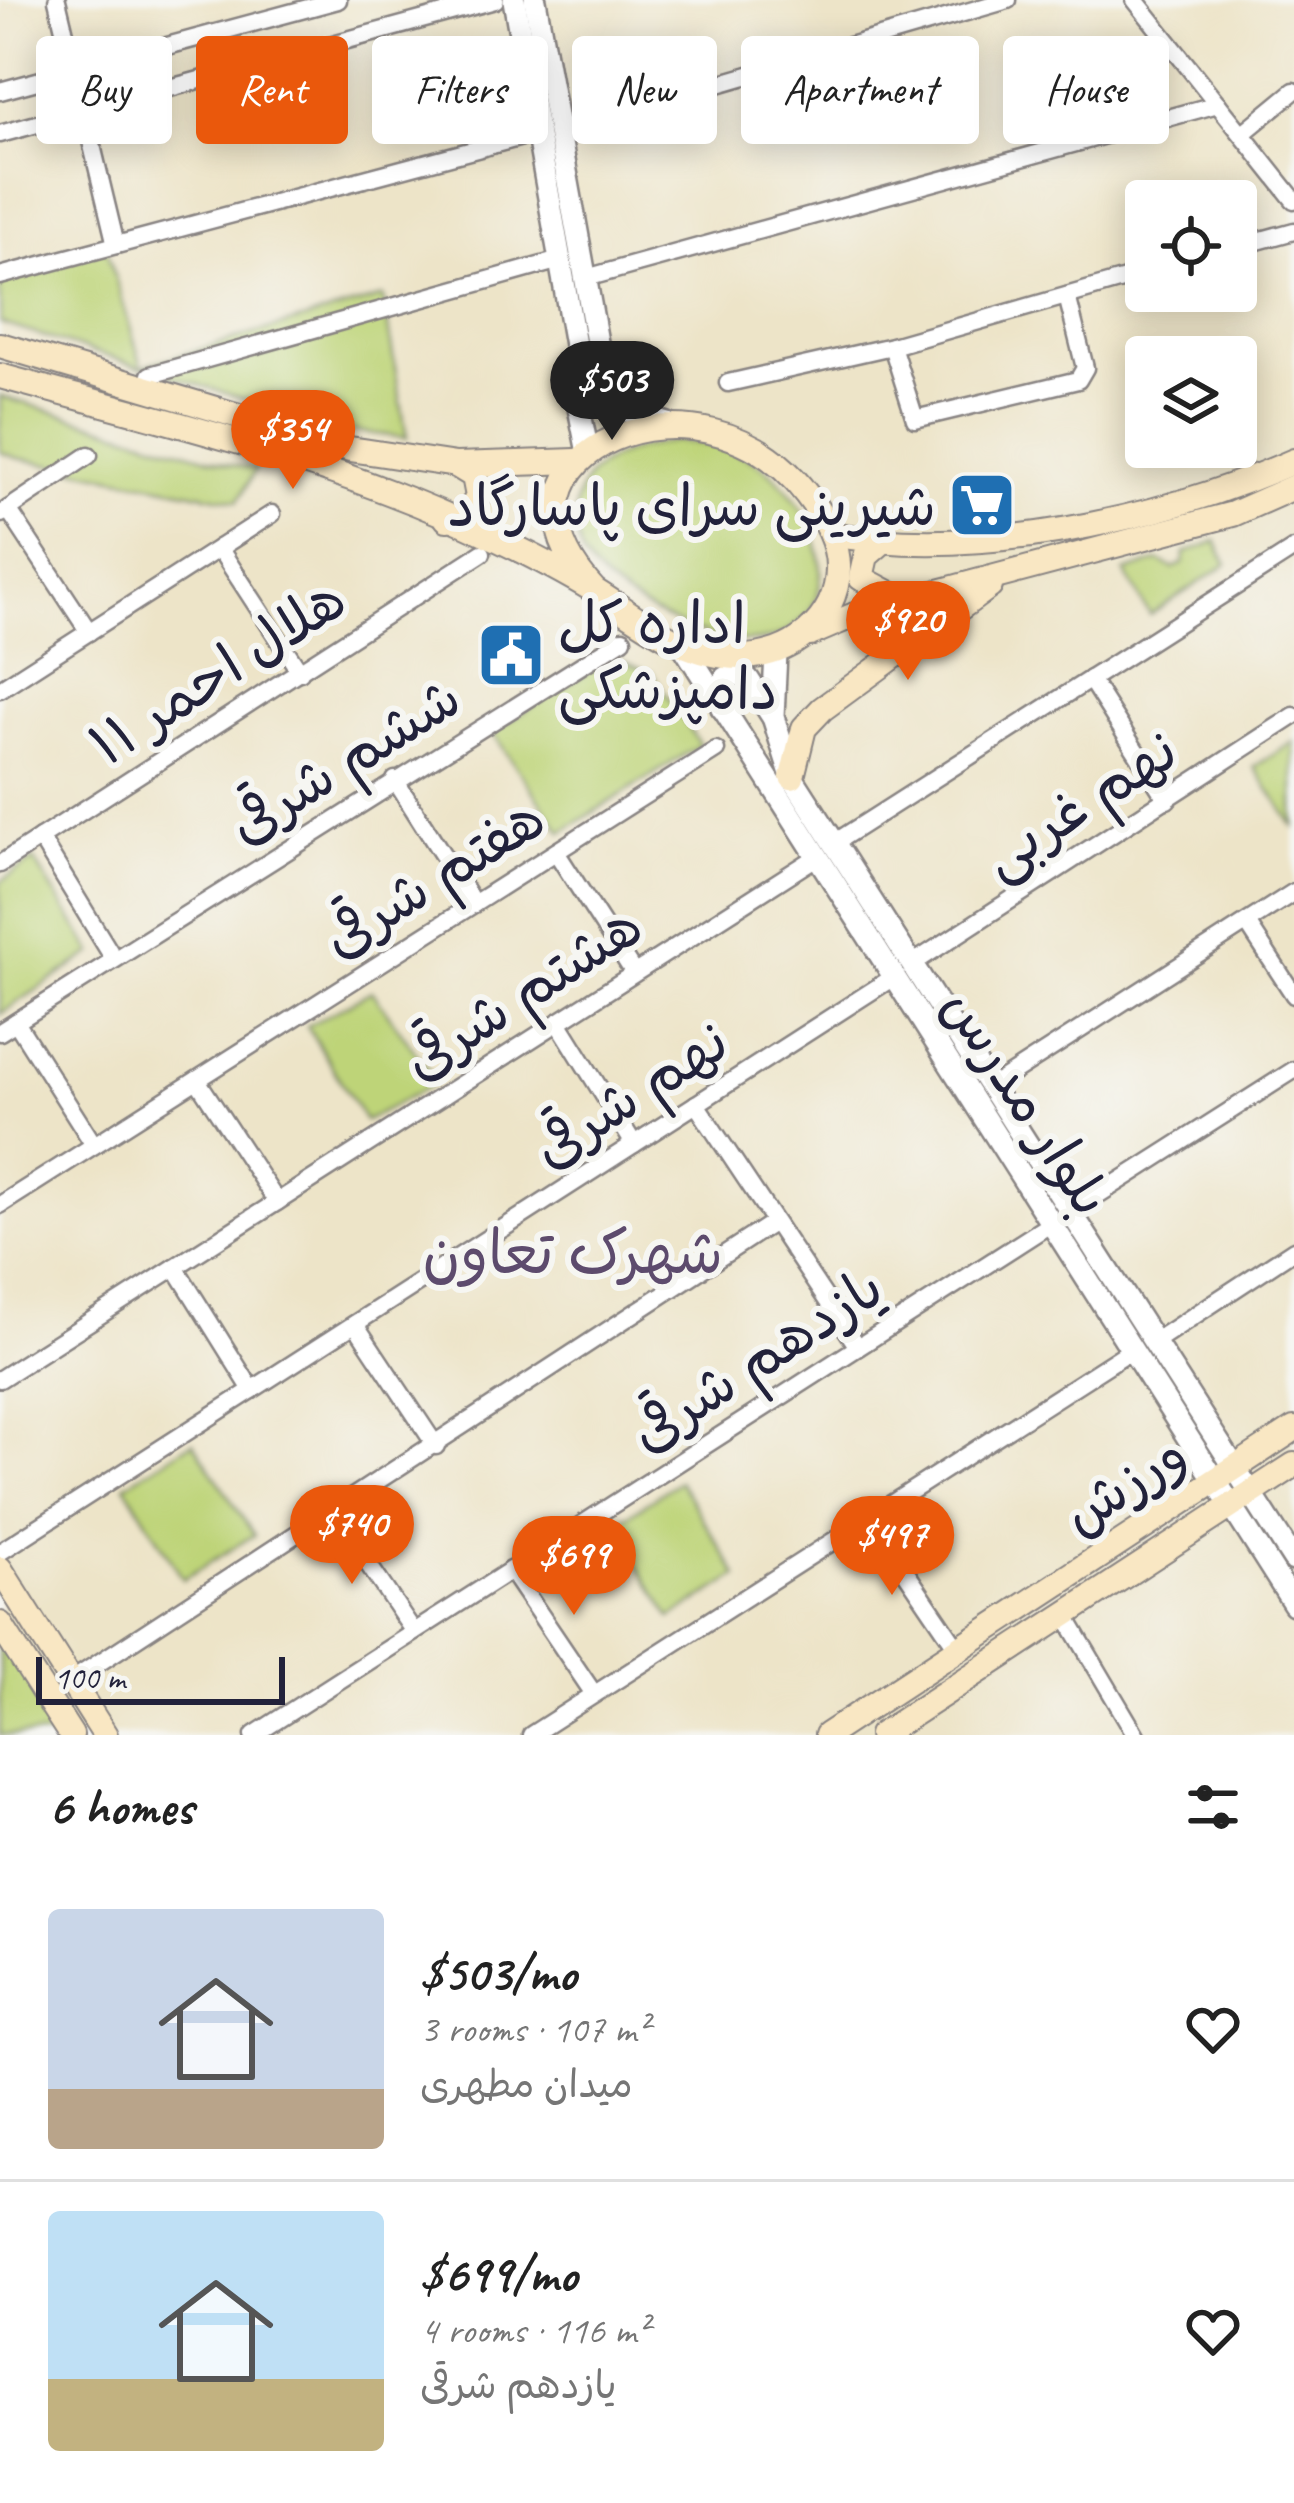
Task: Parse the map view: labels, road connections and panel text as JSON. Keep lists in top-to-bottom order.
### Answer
{
  "streets": {
    "main road": ["ورزش"],
    "street": [
      "هلال احمر ۱۱",
      "ششم شرقی",
      "نهم غربی",
      "هفتم شرقی",
      "هشتم شرقی",
      "نهم شرقی",
      "بلوار مدرس",
      "یازدهم شرقی"
    ]
  },
  "crossings": [
    ["نهم غربی", "بلوار مدرس"],
    ["هشتم شرقی", "بلوار مدرس"],
    ["نهم شرقی", "بلوار مدرس"],
    ["بلوار مدرس", "یازدهم شرقی"],
    ["بلوار مدرس", "ورزش"]
  ],
  "districts": ["شهرک تعاون"],
  "places": {
    "supermarket": ["شیرینی سرای پاسارگاد"],
    "public building": ["اداره کل دامپزشکی"]
  },
  "scale_bar": "100 m",
  "page": {
    "chip": [
      "Buy",
      "Rent",
      "Filters",
      "New",
      "Apartment",
      "House"
    ],
    "price": [
      "$503",
      "$354",
      "$920",
      "$740",
      "$497",
      "$699"
    ],
    "scale": "100 m",
    "heading": "6 homes",
    "list": [
      {
        "name": "$503/mo",
        "note": "3 rooms · 107 m² · میدان مطهری"
      },
      {
        "name": "$699/mo",
        "note": "4 rooms · 116 m² · یازدهم شرقی"
      }
    ]
  }
}
